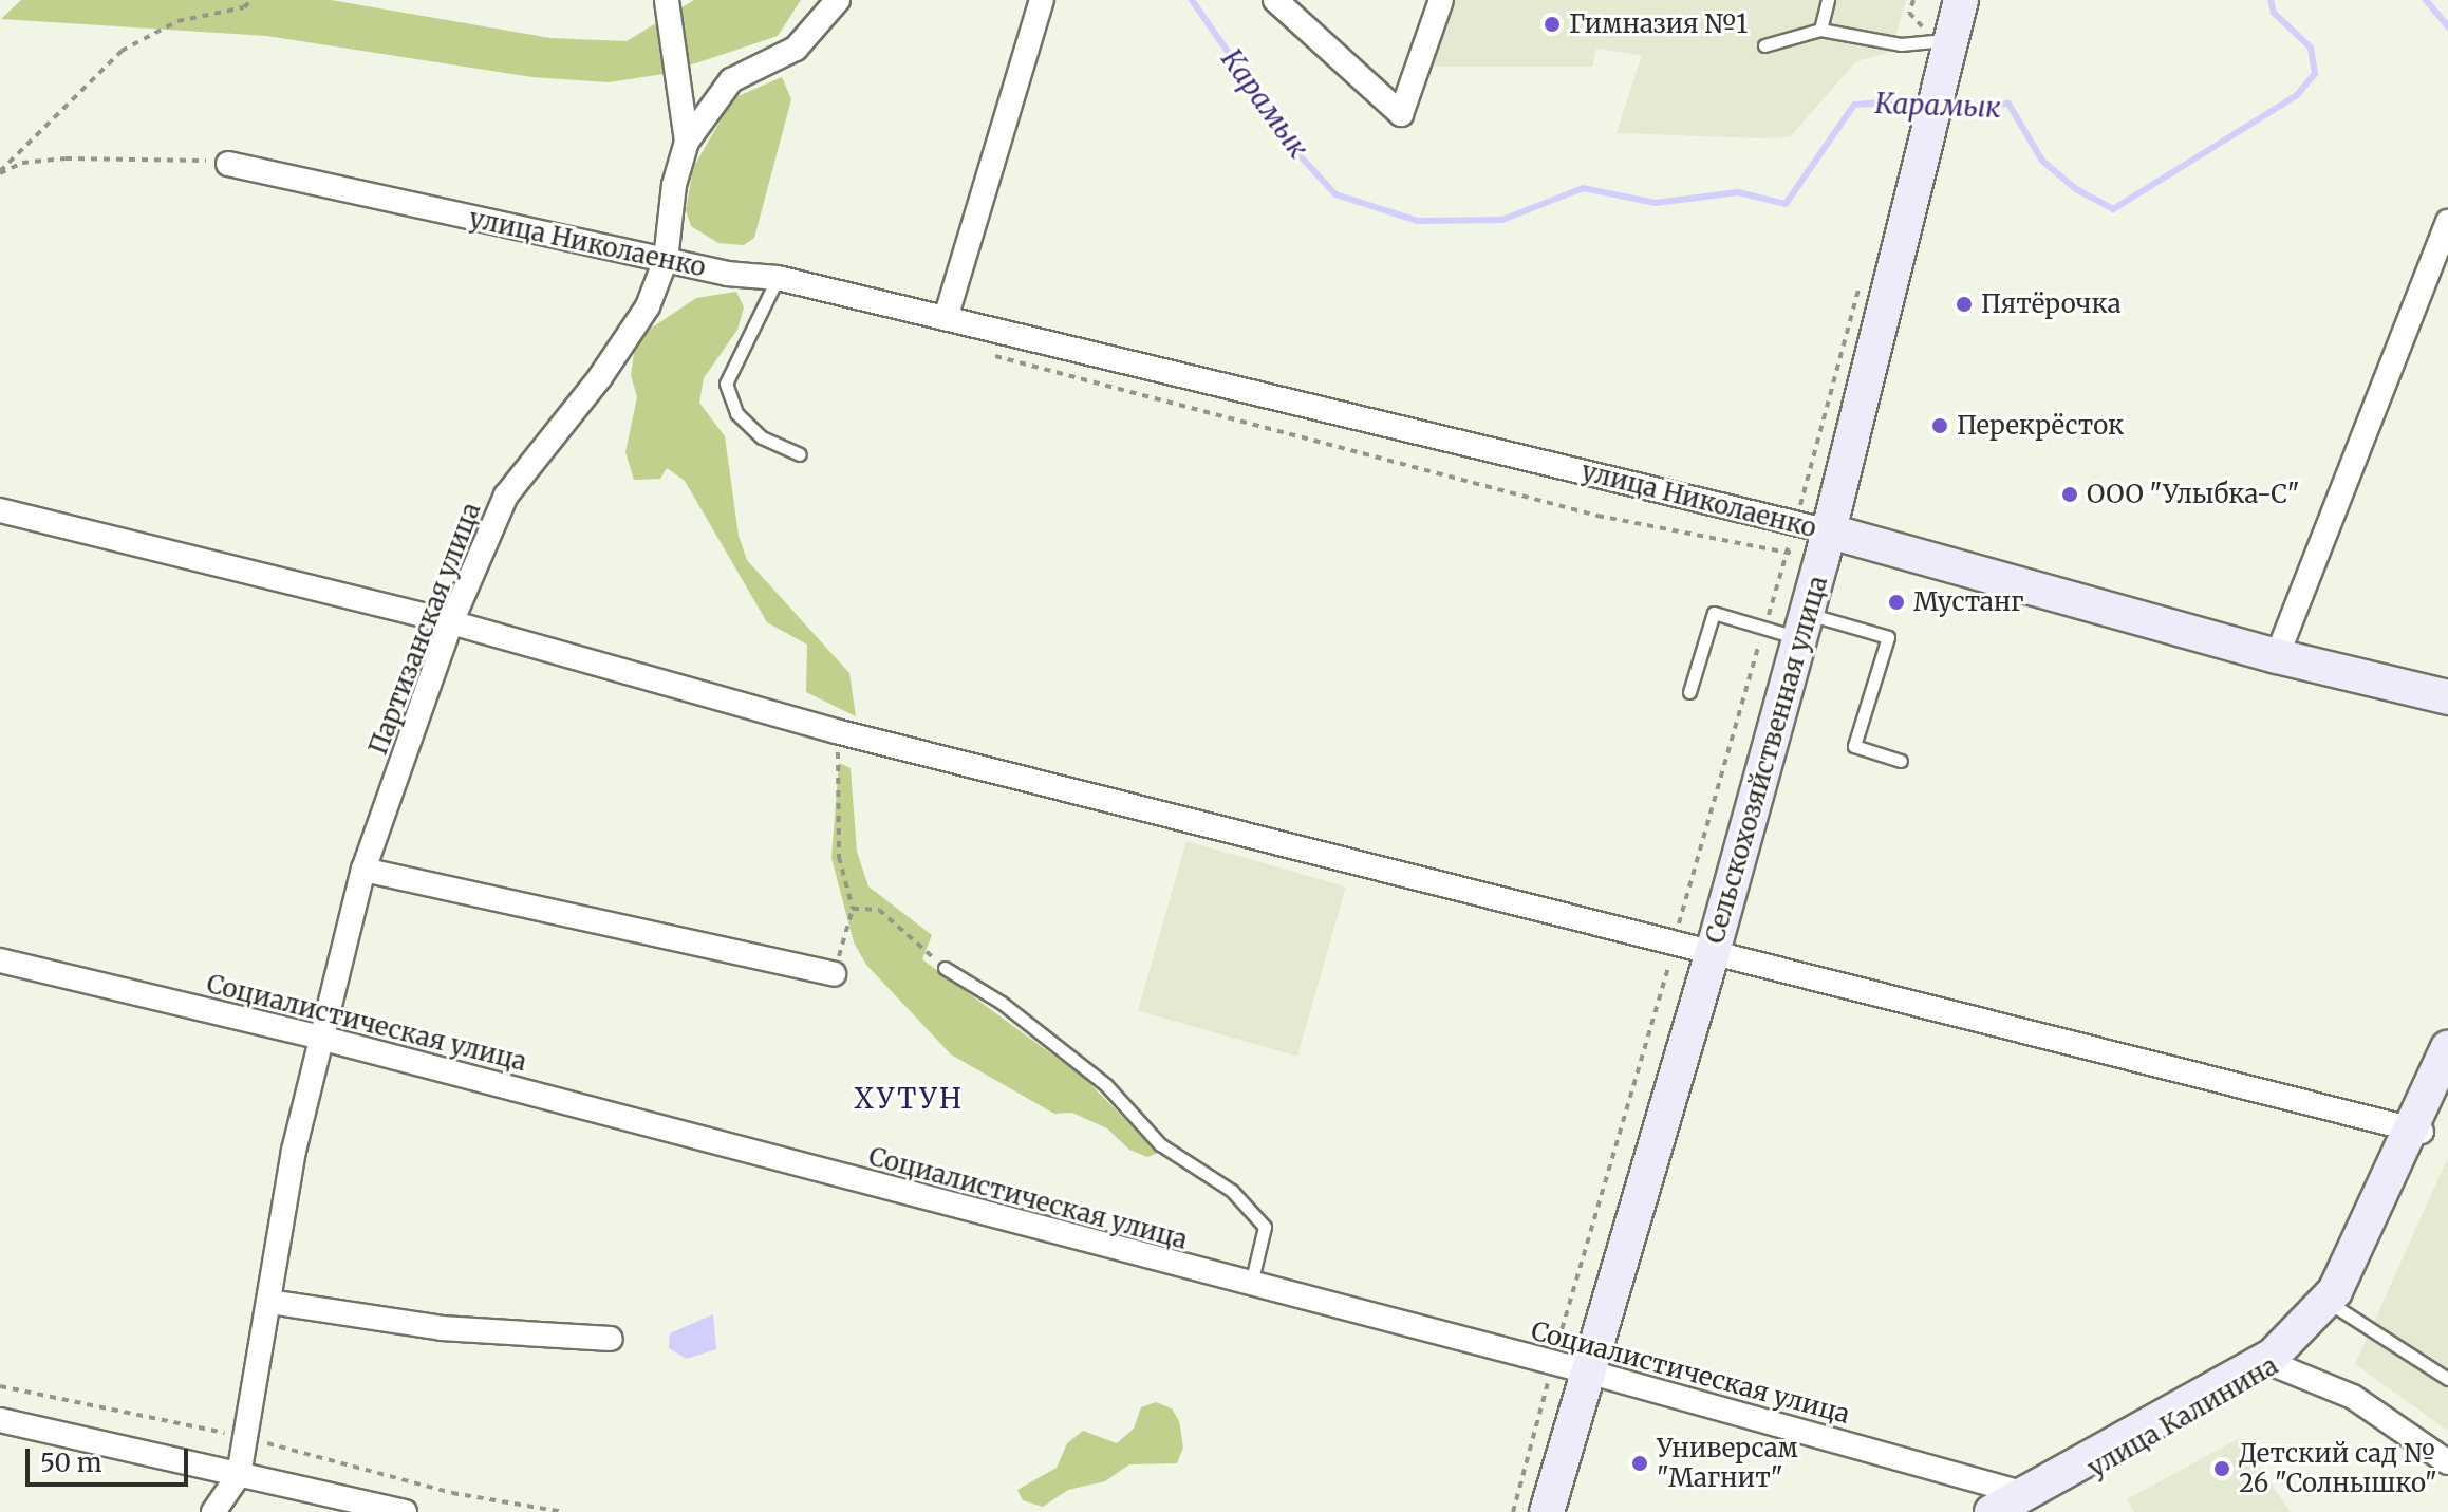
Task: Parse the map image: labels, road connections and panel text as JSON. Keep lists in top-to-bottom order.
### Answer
{
  "streets": {
    "main road": ["улица Николаенко", "Сельскохозяйственная улица", "улица Калинина"],
    "street": ["Партизанская улица", "Социалистическая улица"]
  },
  "crossings": [
    ["улица Николаенко", "Партизанская улица"],
    ["улица Николаенко", "Сельскохозяйственная улица"],
    ["Партизанская улица", "Социалистическая улица"],
    ["Сельскохозяйственная улица", "Социалистическая улица"],
    ["Социалистическая улица", "улица Калинина"]
  ],
  "districts": ["ХУТУН"],
  "water": ["Карамык"],
  "places": [
    "Гимназия №1",
    "Пятёрочка",
    "Перекрёсток",
    "ООО \"Улыбка-С\"",
    "Мустанг",
    "Универсам \"Магнит\"",
    "Детский сад № 26 \"Солнышко\""
  ],
  "scale_bar": "50 m"
}
